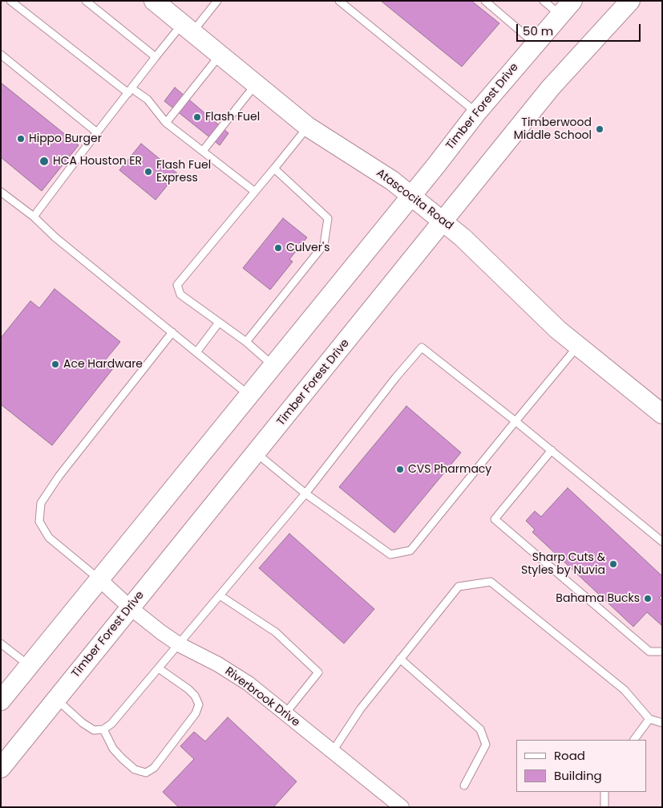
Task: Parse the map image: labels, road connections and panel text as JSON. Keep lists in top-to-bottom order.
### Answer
{
  "streets": {
    "main road": ["Timber Forest Drive", "Atascocita Road"],
    "street": ["Riverbrook Drive"]
  },
  "crossings": [
    ["Timber Forest Drive", "Atascocita Road"],
    ["Timber Forest Drive", "Riverbrook Drive"]
  ],
  "places": [
    "Flash Fuel",
    "Timberwood Middle School",
    "Hippo Burger",
    "HCA Houston ER",
    "Flash Fuel Express",
    "Culver's",
    "Ace Hardware",
    "CVS Pharmacy",
    "Sharp Cuts & Styles by Nuvia",
    "Bahama Bucks"
  ],
  "legend": ["Road", "Building"],
  "scale_bar": "50 m"
}
